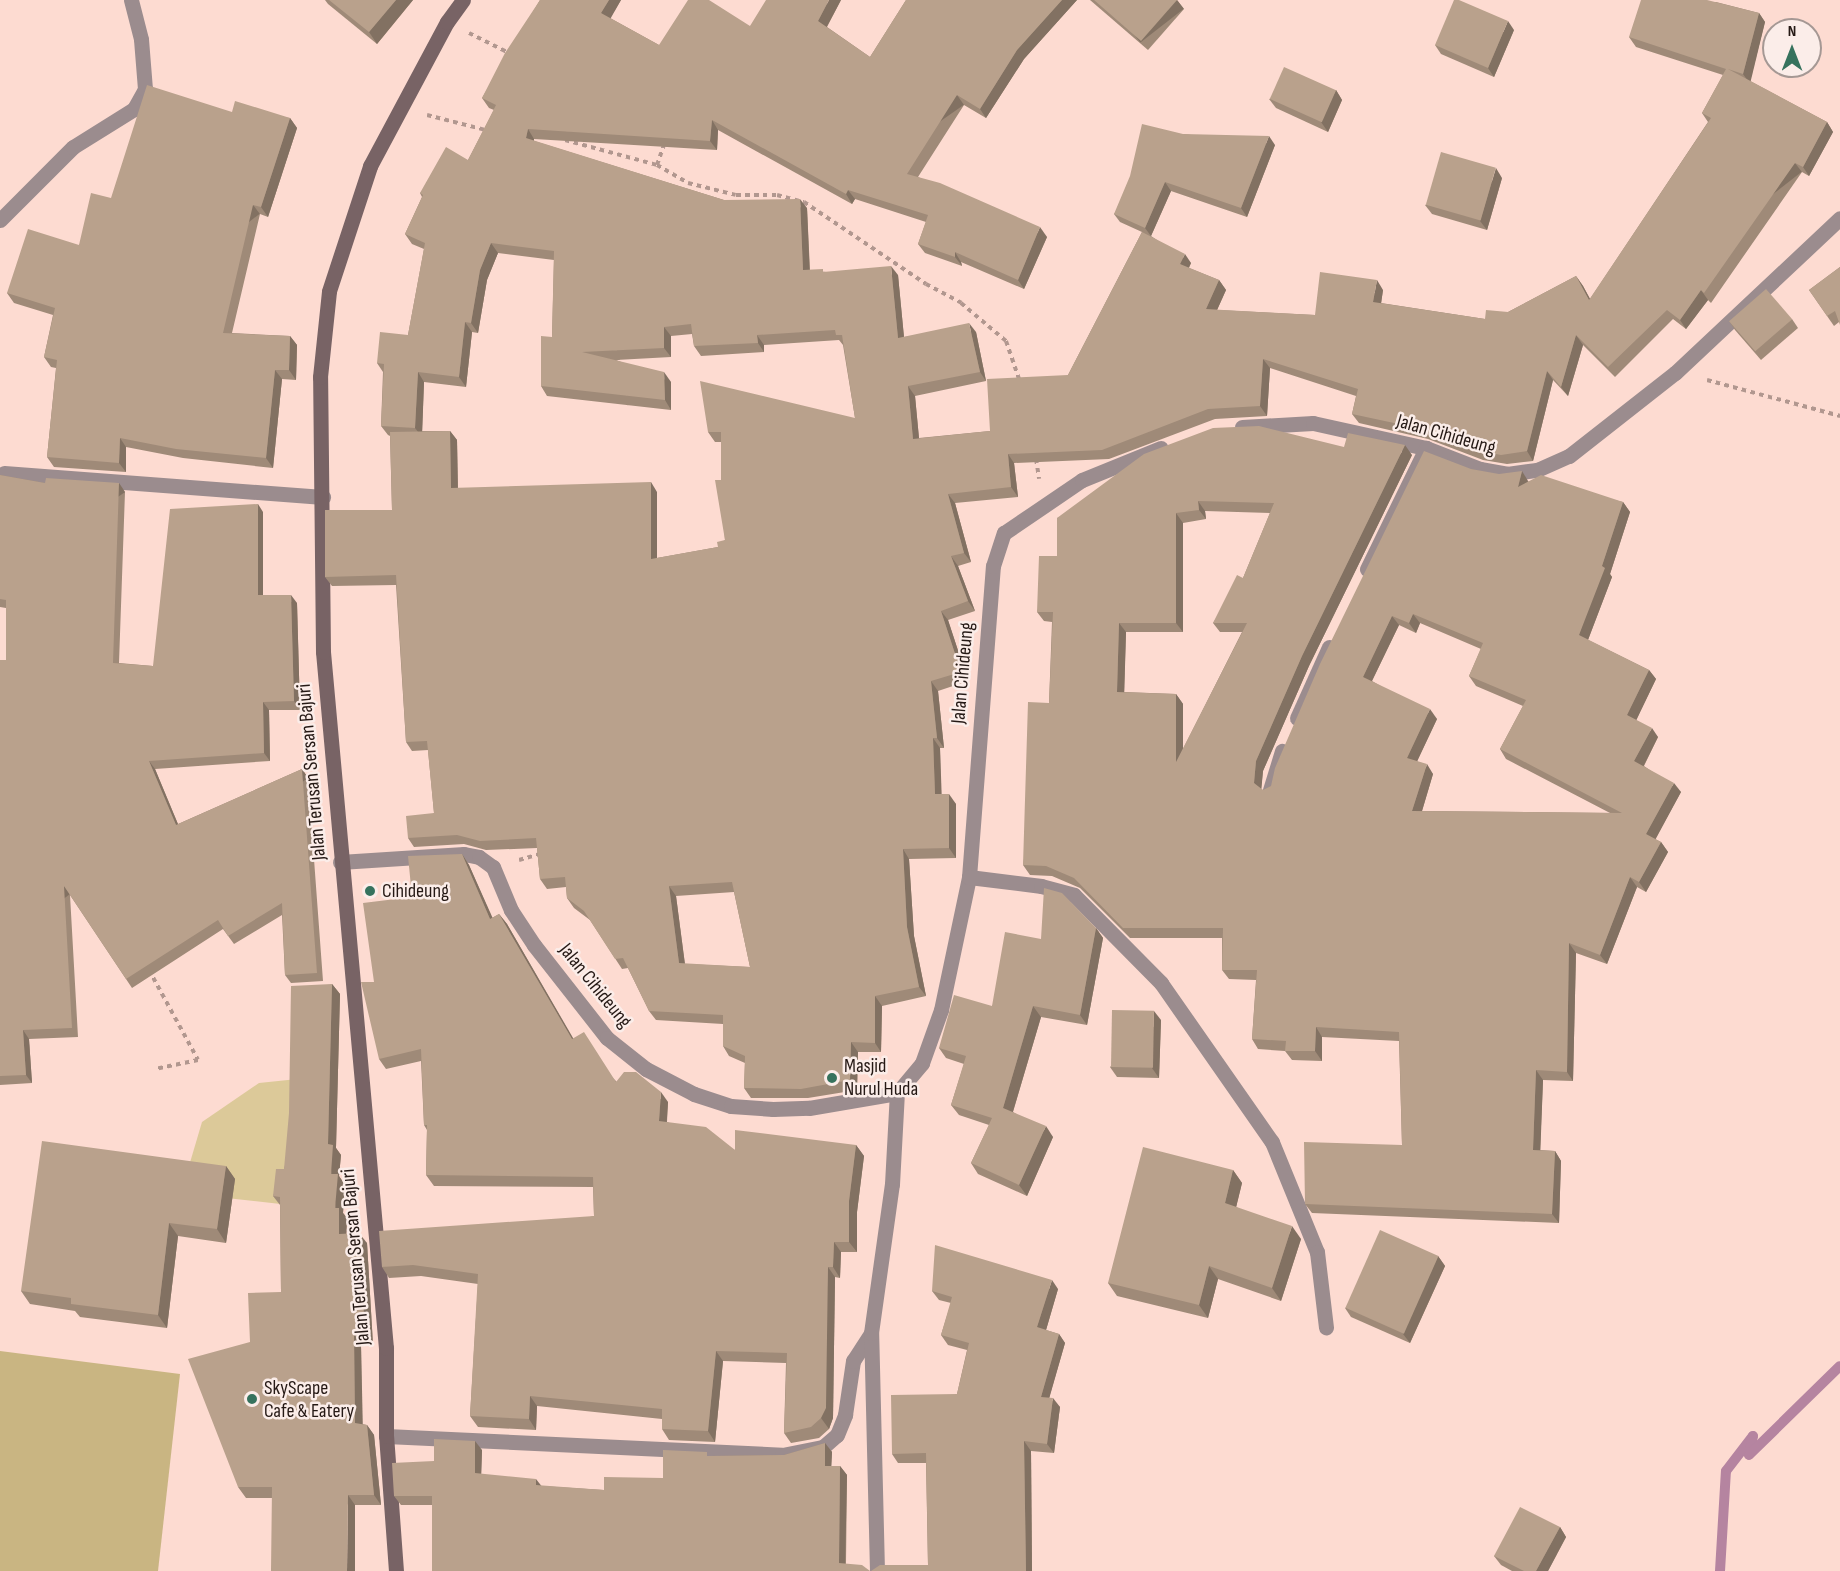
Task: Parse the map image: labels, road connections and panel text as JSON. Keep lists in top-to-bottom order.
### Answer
{
  "streets": {
    "main road": ["Jalan Terusan Sersan Bajuri"],
    "street": ["Jalan Cihideung"]
  },
  "places": ["Cihideung", "Masjid Nurul Huda", "SkyScape Cafe & Eatery"],
  "north": "top"
}
